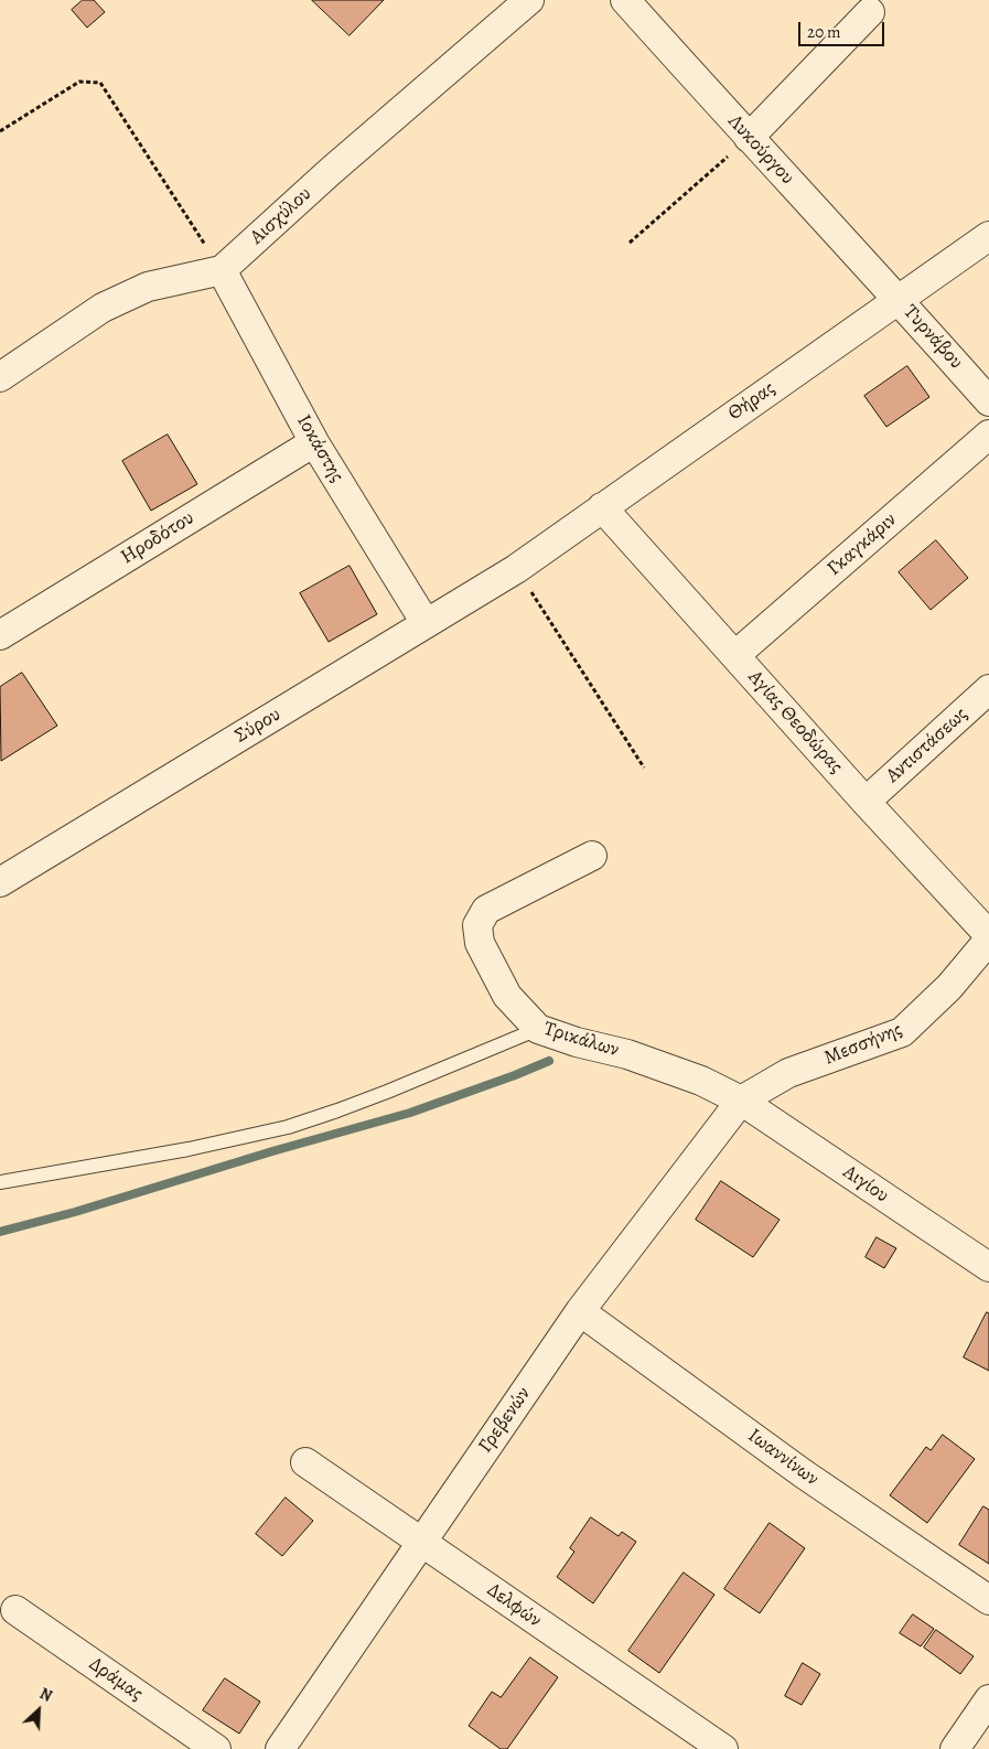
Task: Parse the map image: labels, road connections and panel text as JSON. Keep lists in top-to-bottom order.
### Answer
{
  "streets": {
    "street": [
      "Λυκούργου",
      "Αισχύλου",
      "Τυρνάβου",
      "Θήρας",
      "Ιοκάστης",
      "Ηροδότου",
      "Γκαγκάριν",
      "Αγίας Θεοδώρας",
      "Σύρου",
      "Αντιστάσεως",
      "Τρικάλων",
      "Μεσσήνης",
      "Αιγίου",
      "Γρεβενών",
      "Ιωαννίνων",
      "Δελφών",
      "Δράμας"
    ]
  },
  "crossings": [
    ["Λυκούργου", "Τυρνάβου"],
    ["Λυκούργου", "Θήρας"],
    ["Αισχύλου", "Ιοκάστης"],
    ["Τυρνάβου", "Θήρας"],
    ["Θήρας", "Αγίας Θεοδώρας"],
    ["Θήρας", "Σύρου"],
    ["Ιοκάστης", "Ηροδότου"],
    ["Ιοκάστης", "Σύρου"],
    ["Γκαγκάριν", "Αγίας Θεοδώρας"],
    ["Αγίας Θεοδώρας", "Αντιστάσεως"],
    ["Αγίας Θεοδώρας", "Μεσσήνης"],
    ["Τρικάλων", "Μεσσήνης"],
    ["Τρικάλων", "Αιγίου"],
    ["Τρικάλων", "Γρεβενών"],
    ["Μεσσήνης", "Αιγίου"],
    ["Μεσσήνης", "Γρεβενών"],
    ["Αιγίου", "Γρεβενών"],
    ["Γρεβενών", "Ιωαννίνων"],
    ["Γρεβενών", "Δελφών"]
  ],
  "scale_bar": "20 m",
  "north": "top right"
}
